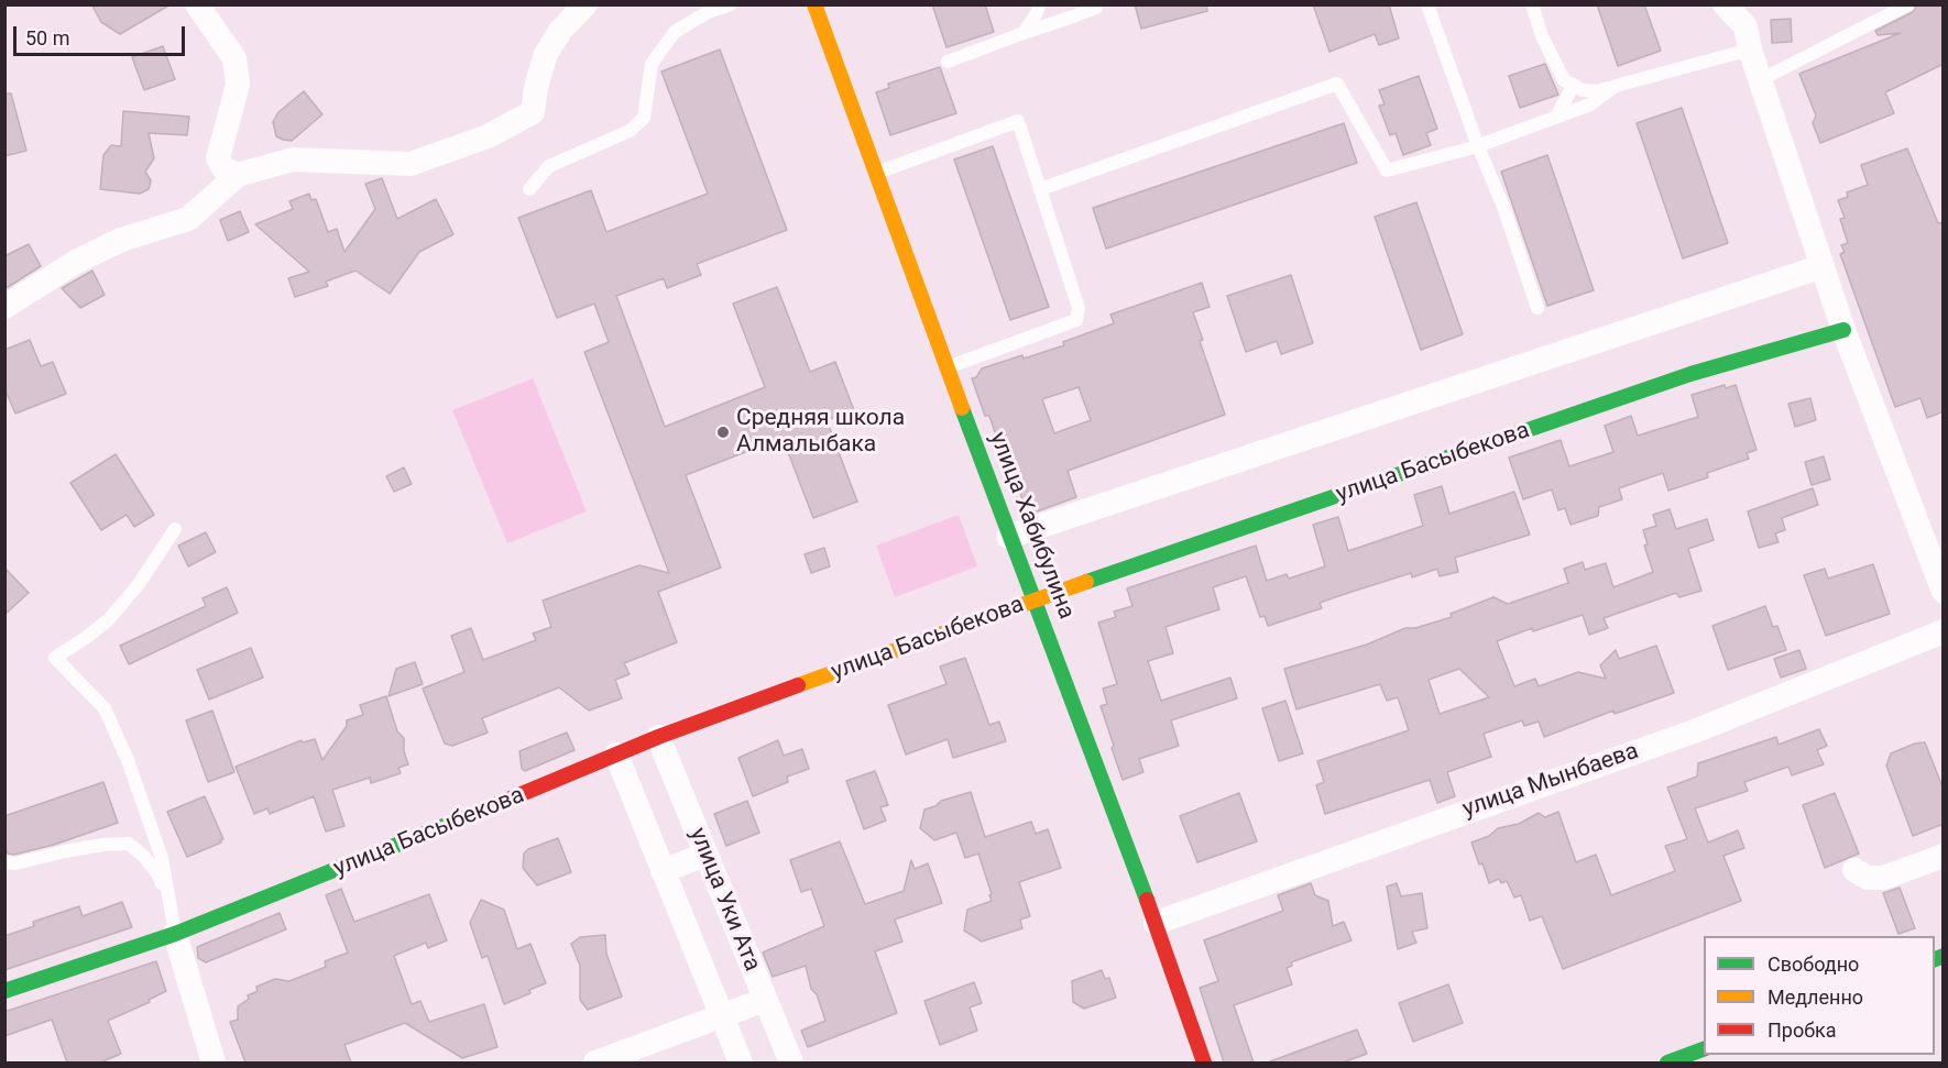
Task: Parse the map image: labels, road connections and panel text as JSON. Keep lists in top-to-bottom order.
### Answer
{
  "streets": {
    "street": [
      "улица Басыбекова",
      "улица Хабибулина",
      "улица Мынбаева",
      "улица Уки Ата"
    ]
  },
  "crossings": [
    ["улица Басыбекова", "улица Хабибулина"],
    ["улица Басыбекова", "улица Уки Ата"],
    ["улица Хабибулина", "улица Мынбаева"]
  ],
  "places": ["Средняя школа Алмалыбака"],
  "legend": ["Свободно", "Медленно", "Пробка"],
  "scale_bar": "50 m"
}
